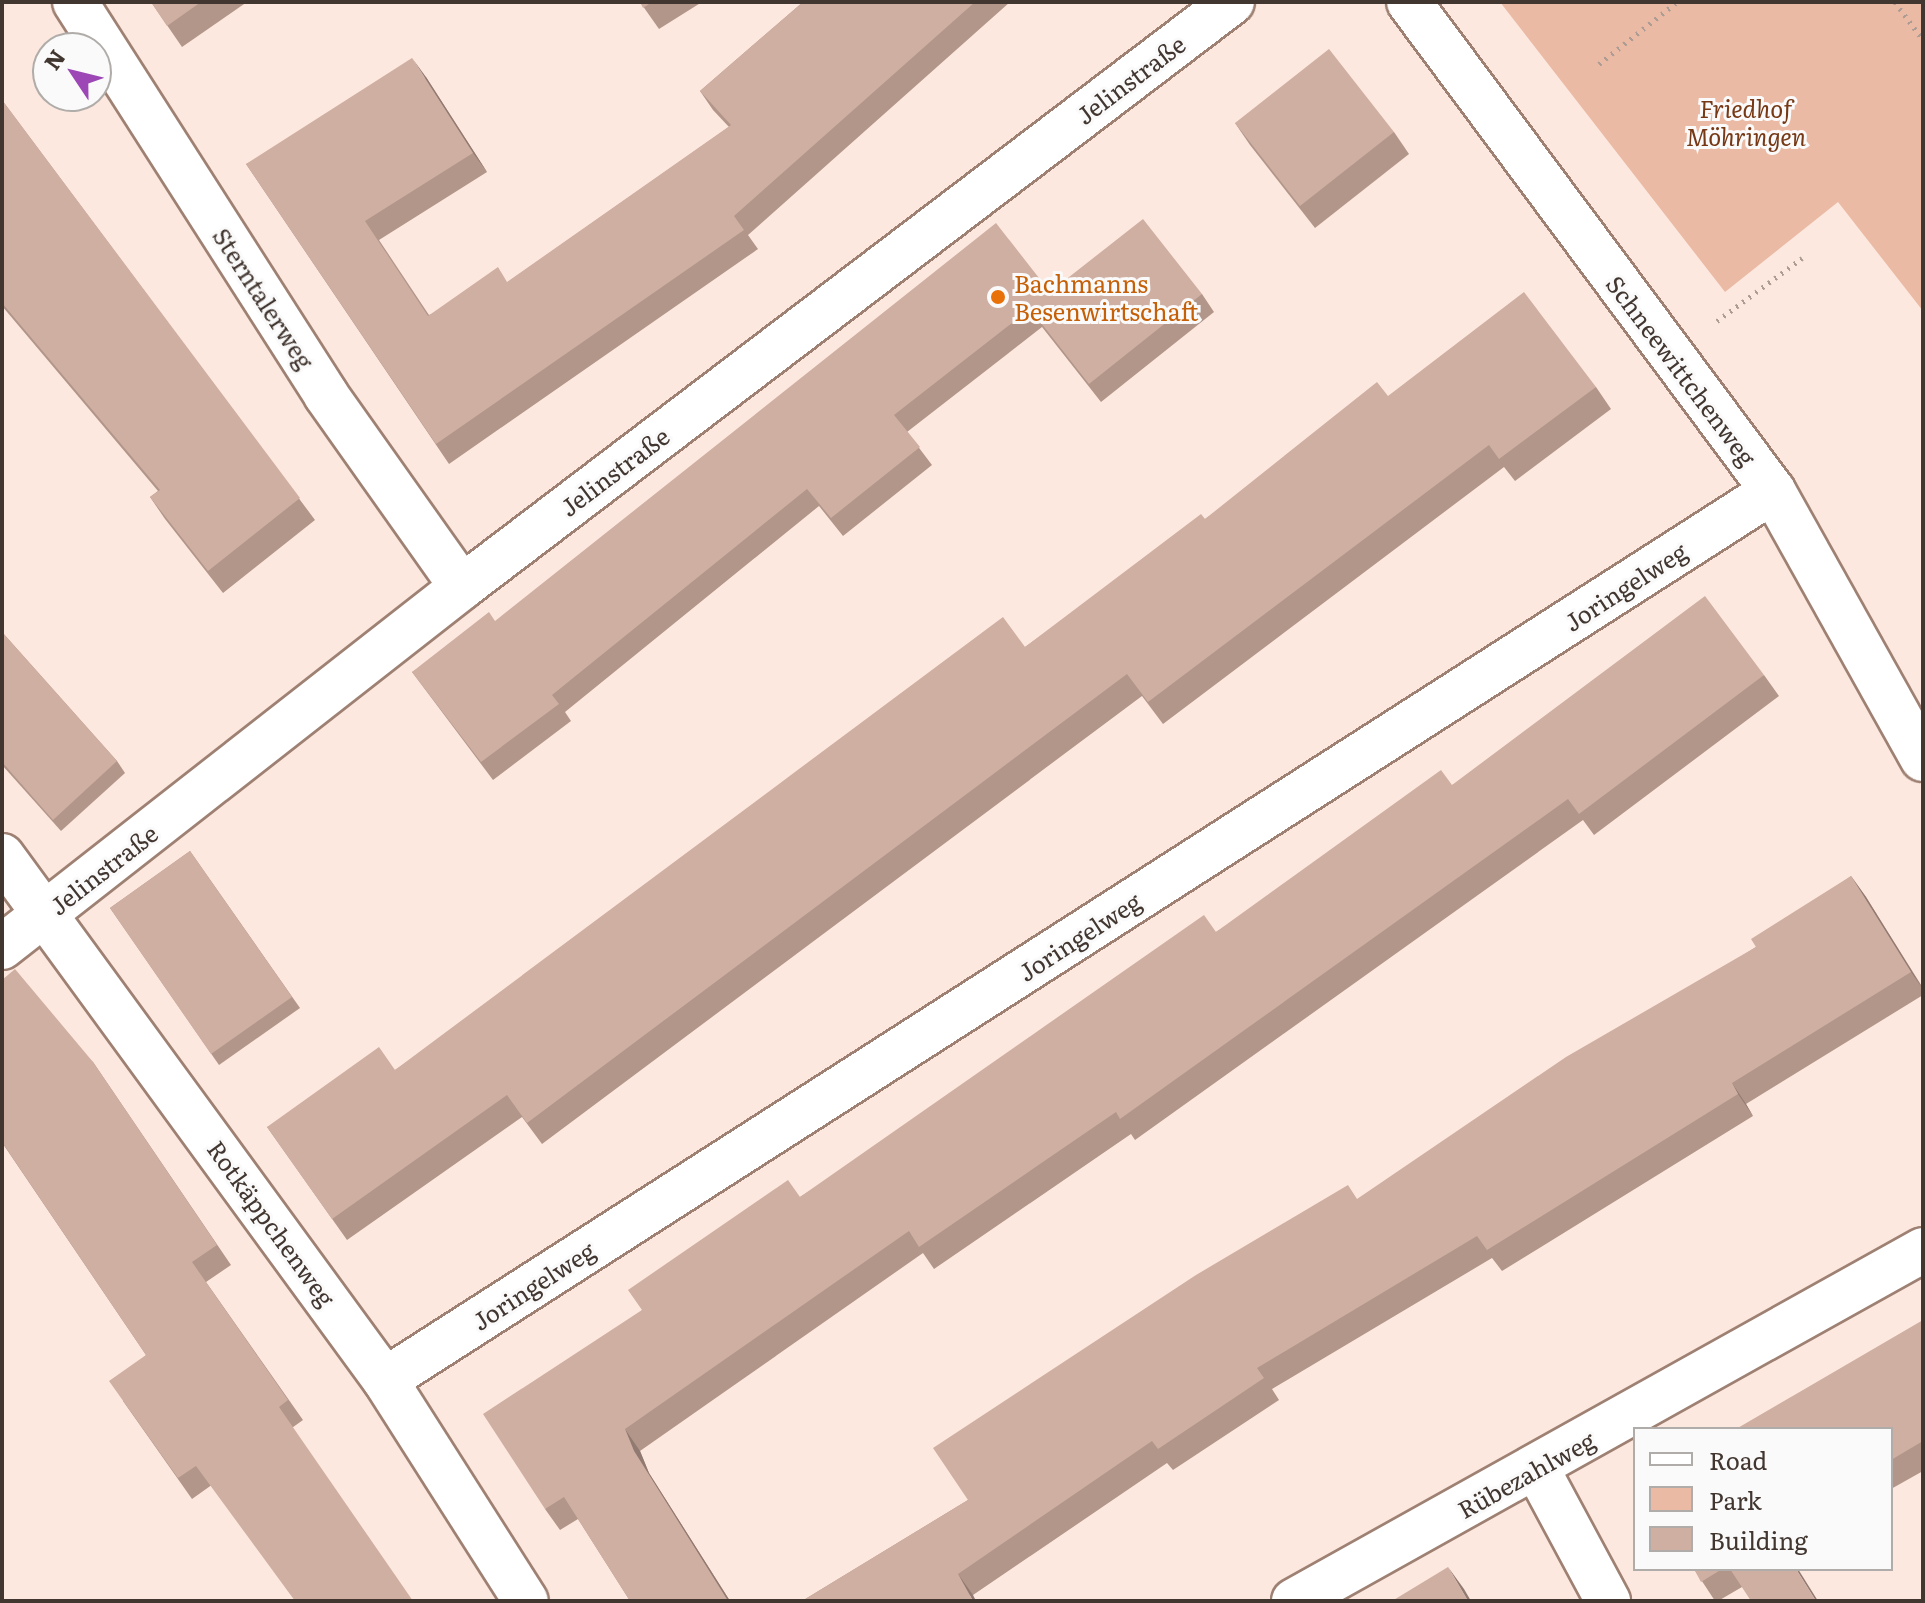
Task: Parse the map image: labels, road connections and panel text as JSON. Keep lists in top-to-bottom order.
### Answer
{
  "streets": {
    "street": [
      "Jelinstraße",
      "Sterntalerweg",
      "Schneewittchenweg",
      "Joringelweg",
      "Rotkäppchenweg",
      "Rübezahlweg"
    ]
  },
  "crossings": [
    ["Jelinstraße", "Sterntalerweg"],
    ["Jelinstraße", "Rotkäppchenweg"],
    ["Schneewittchenweg", "Joringelweg"],
    ["Joringelweg", "Rotkäppchenweg"]
  ],
  "parks": ["Friedhof Möhringen"],
  "places": ["Bachmanns Besenwirtschaft"],
  "legend": ["Road", "Park", "Building"],
  "north": "top left"
}
